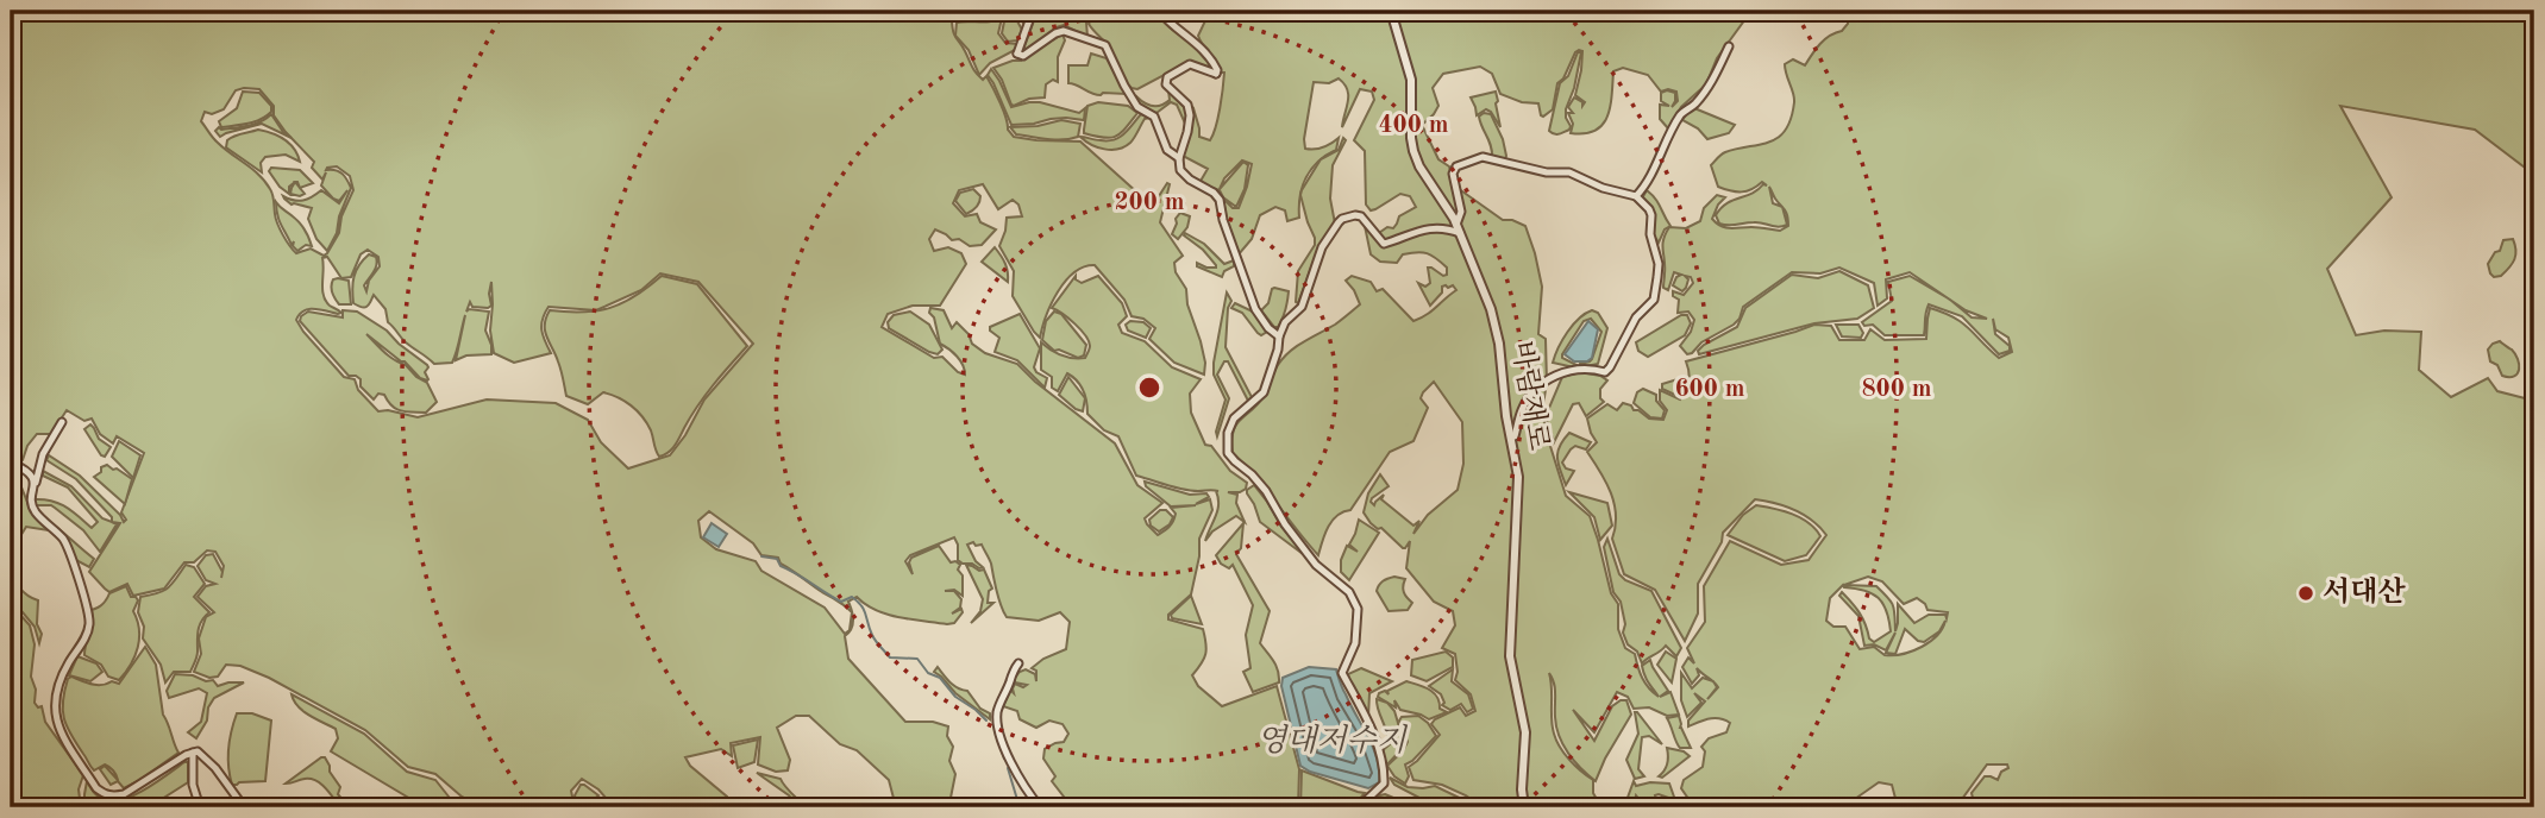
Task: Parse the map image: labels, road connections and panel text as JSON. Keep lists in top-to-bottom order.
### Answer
{
  "streets": {
    "street": ["바람재로"]
  },
  "water": ["영대저수지"],
  "places": ["서대산"],
  "rings": [
    "400 m",
    "200 m",
    "600 m",
    "800 m"
  ]
}
